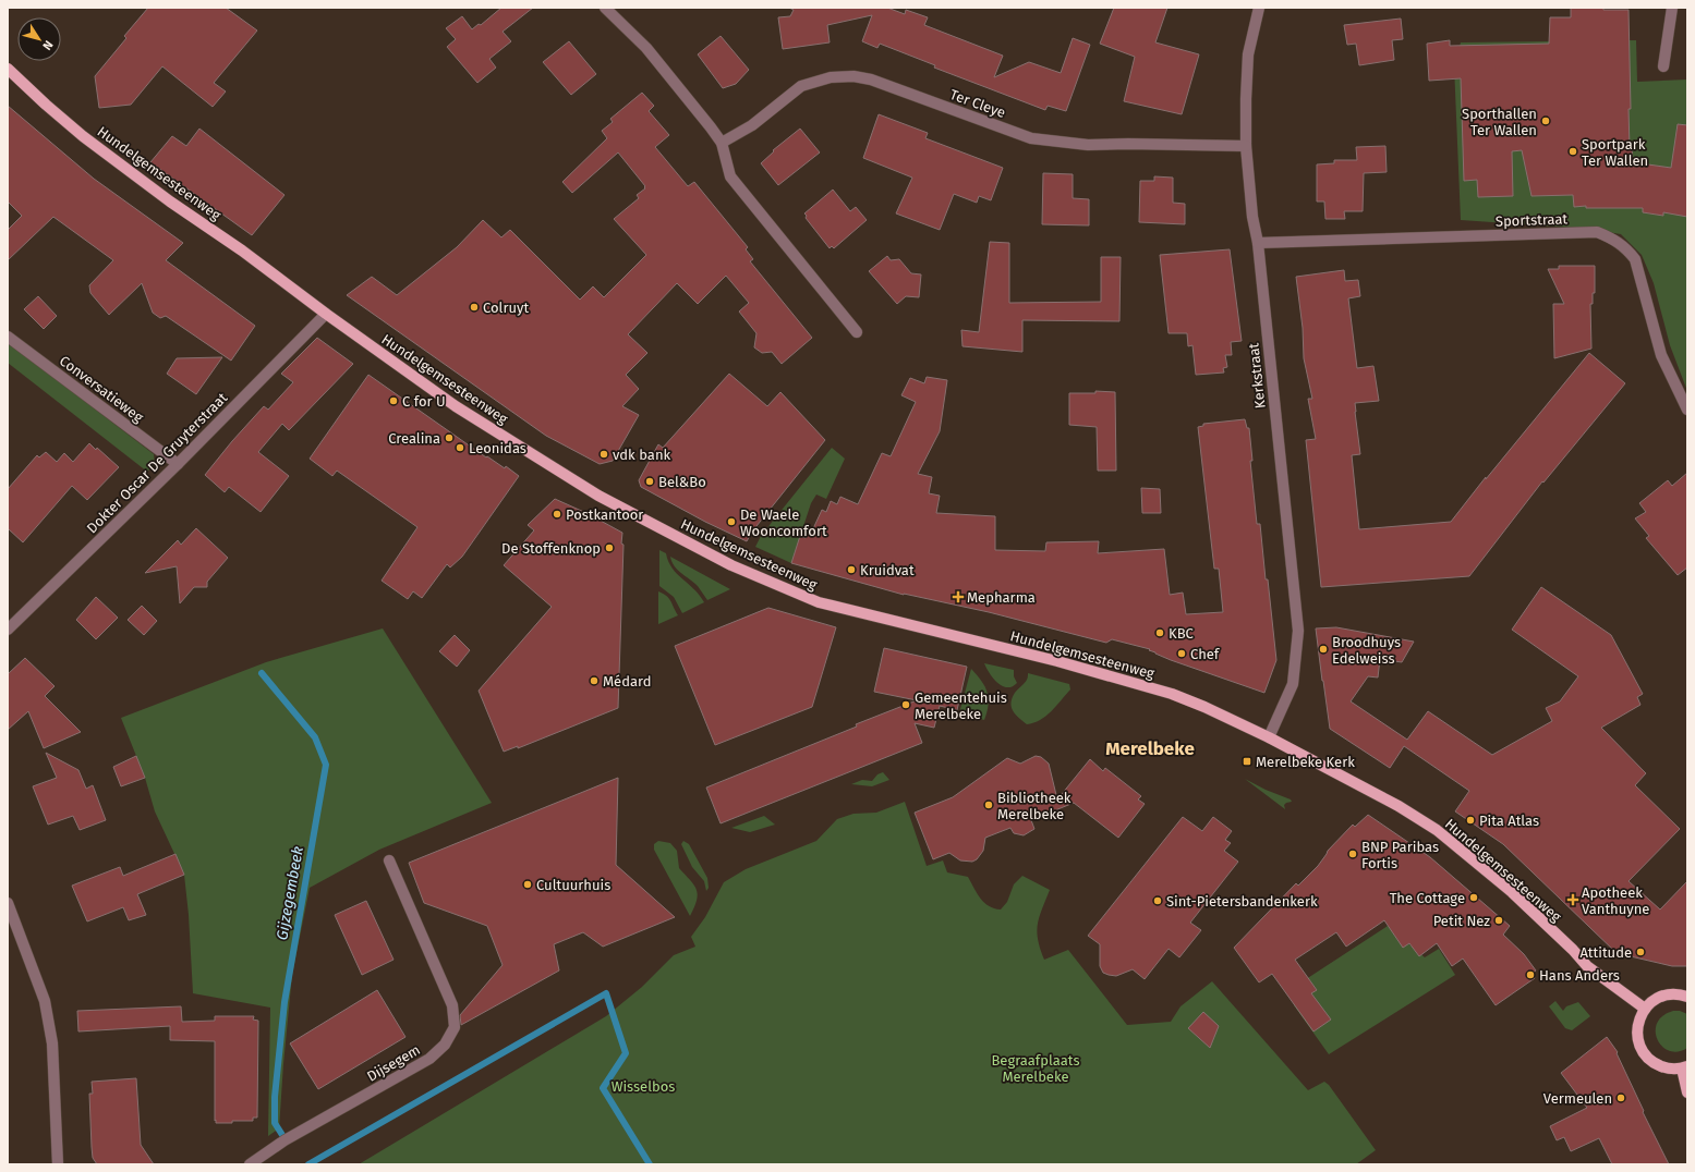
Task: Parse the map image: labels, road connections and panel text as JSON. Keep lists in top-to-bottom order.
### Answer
{
  "streets": {
    "main road": ["Hundelgemsesteenweg"],
    "street": [
      "Ter Cleye",
      "Sportstraat",
      "Kerkstraat",
      "Conversatieweg",
      "Dokter Oscar De Gruyterstraat",
      "Dijsegem"
    ]
  },
  "crossings": [
    ["Ter Cleye", "Kerkstraat"],
    ["Hundelgemsesteenweg", "Kerkstraat"],
    ["Hundelgemsesteenweg", "Dokter Oscar De Gruyterstraat"],
    ["Sportstraat", "Kerkstraat"],
    ["Conversatieweg", "Dokter Oscar De Gruyterstraat"]
  ],
  "districts": ["Merelbeke"],
  "water": ["Gijzegembeek"],
  "parks": ["Begraafplaats Merelbeke", "Wisselbos"],
  "places": {
    "other": [
      "Sporthallen Ter Wallen",
      "Sportpark Ter Wallen",
      "Colruyt",
      "C for U",
      "Crealina",
      "Leonidas",
      "vdk bank",
      "Bel&Bo",
      "Postkantoor",
      "De Waele Wooncomfort",
      "De Stoffenknop",
      "Kruidvat",
      "KBC",
      "Broodhuys Edelweiss",
      "Chef",
      "Médard",
      "Gemeentehuis Merelbeke",
      "Bibliotheek Merelbeke",
      "Pita Atlas",
      "BNP Paribas Fortis",
      "Cultuurhuis",
      "The Cottage",
      "Sint-Pietersbandenkerk",
      "Petit Nez",
      "Attitude",
      "Hans Anders",
      "Vermeulen"
    ],
    "health": ["Mepharma", "Apotheek Vanthuyne"],
    "transit": ["Merelbeke Kerk"]
  },
  "north": "bottom right"
}
